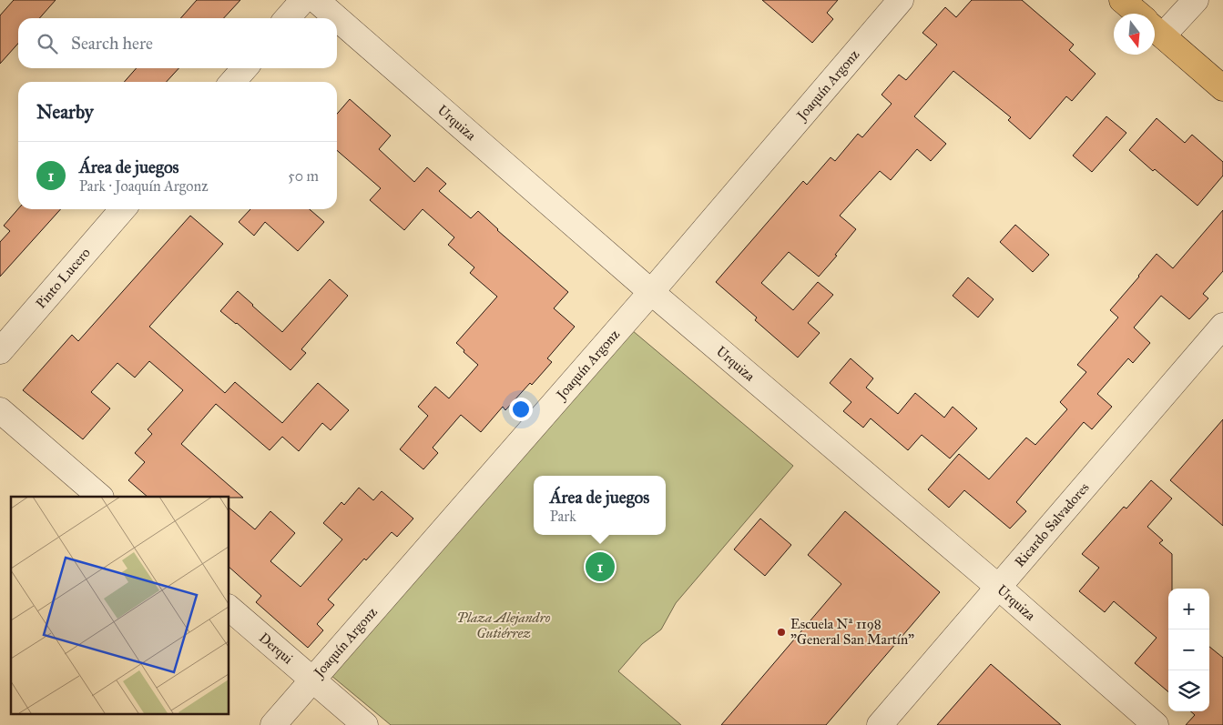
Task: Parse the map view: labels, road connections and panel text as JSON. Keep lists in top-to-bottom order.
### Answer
{
  "streets": {
    "street": [
      "Joaquín Argonz",
      "Urquiza",
      "Pinto Lucero",
      "Ricardo Salvadores",
      "Derqui"
    ]
  },
  "crossings": [
    ["Joaquín Argonz", "Urquiza"],
    ["Joaquín Argonz", "Derqui"],
    ["Urquiza", "Ricardo Salvadores"]
  ],
  "parks": ["Plaza Alejandro Gutiérrez"],
  "places": ["Escuela Nª 1198 \"General San Martín\""],
  "north": "bottom",
  "page": {
    "search": "Search here",
    "heading": "Nearby",
    "list": [
      {
        "mark": "1",
        "name": "Área de juegos",
        "note": "Park · Joaquín Argonz",
        "value": "50 m"
      }
    ],
    "popup": ["Área de juegos", "Park"],
    "pins": "1",
    "map_buttons": ["+", "−"]
  }
}
